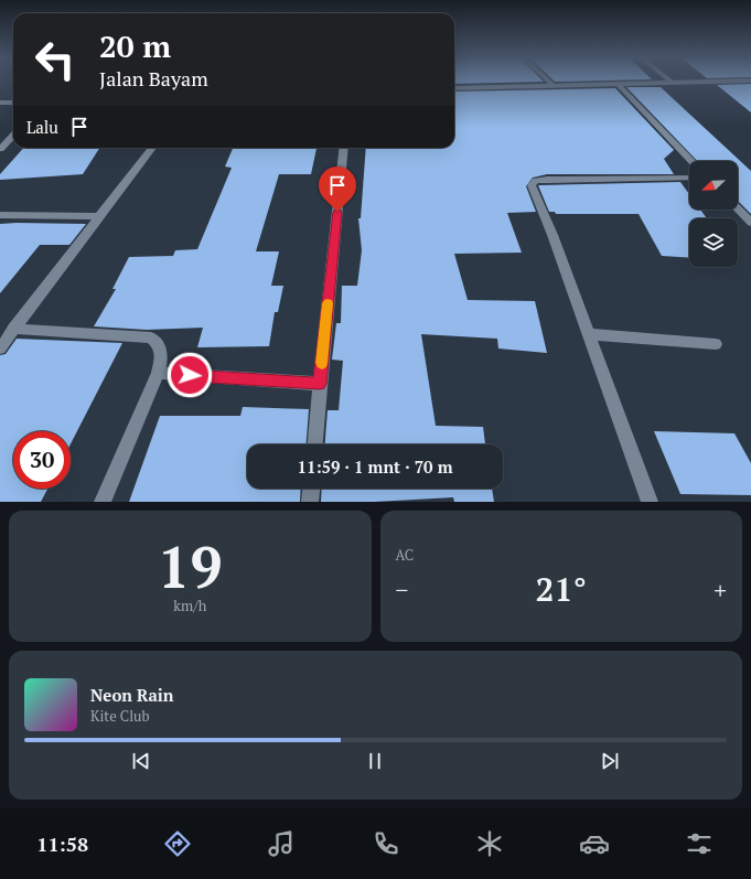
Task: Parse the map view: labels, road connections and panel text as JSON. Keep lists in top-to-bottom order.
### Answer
{
  "north": "bottom left",
  "page": {
    "turn": ["20 m", "Jalan Bayam"],
    "then": "Lalu",
    "limit": "30",
    "trip": "11:59 · 1 mnt · 70 m",
    "tile": [
      ["19", "km/h"],
      "AC"
    ],
    "heat": ["−", "21°", "+"],
    "song": ["Neon Rain", "Kite Club"],
    "tabs": "11:58"
  }
}
